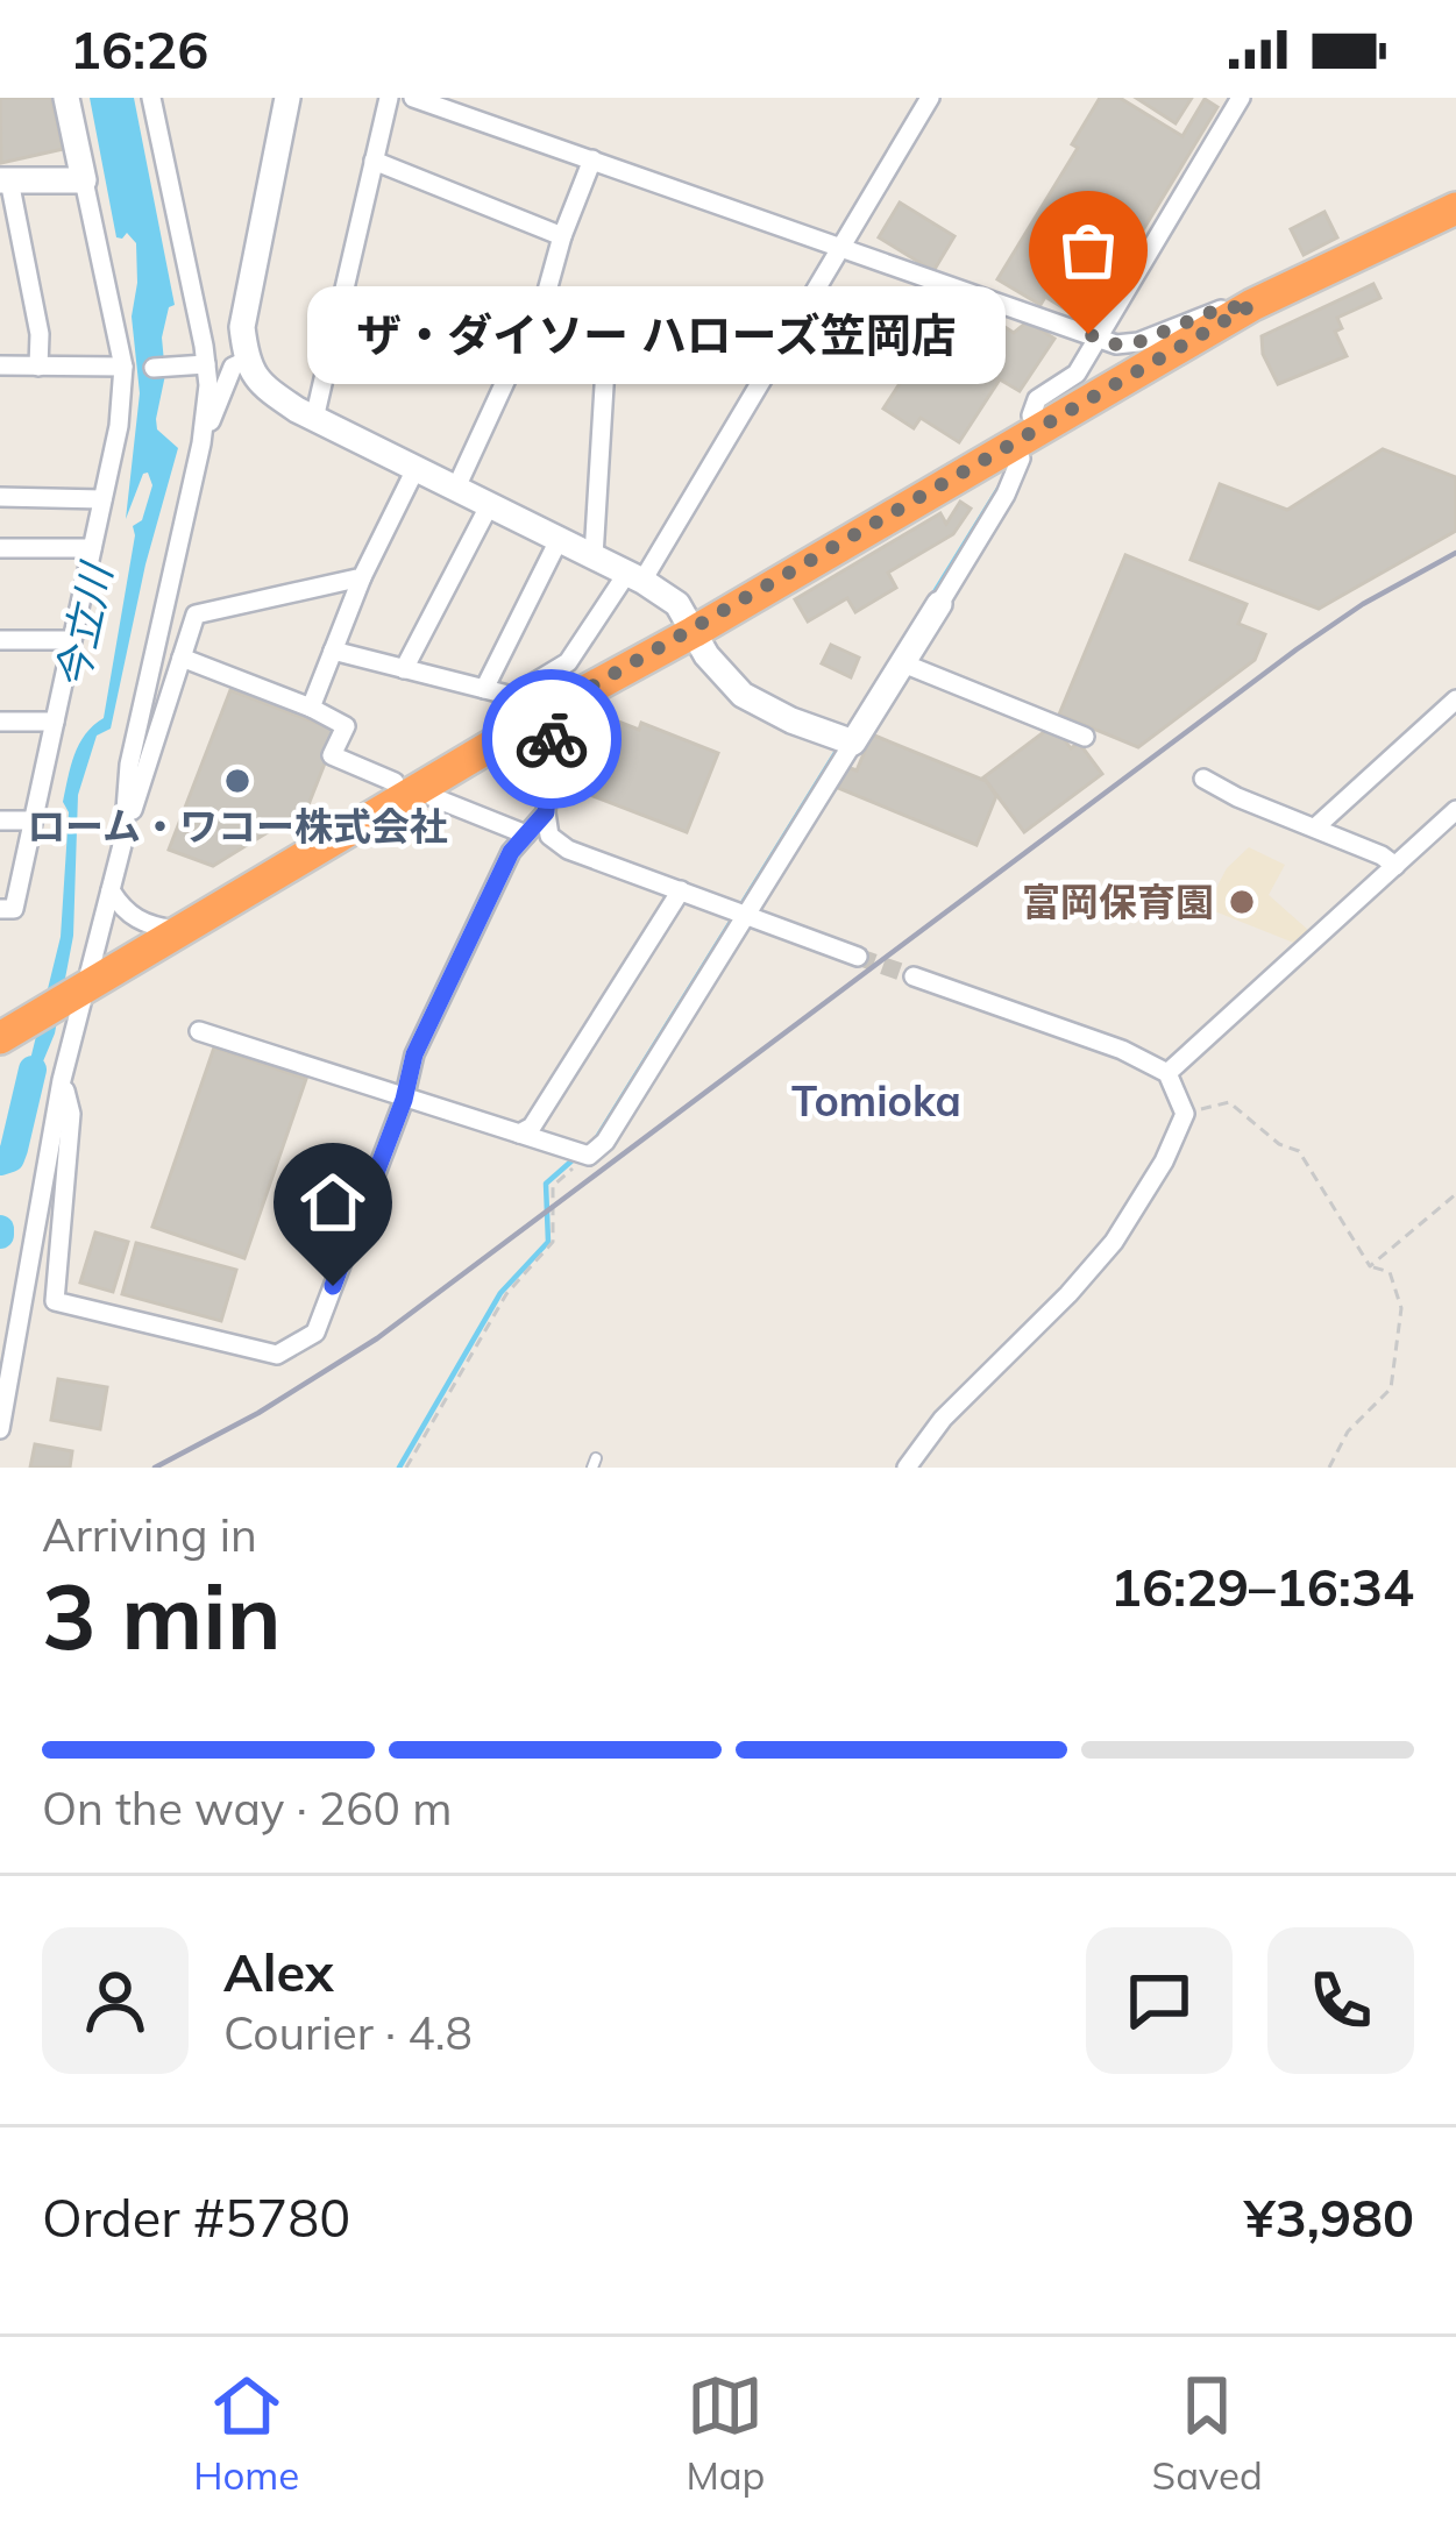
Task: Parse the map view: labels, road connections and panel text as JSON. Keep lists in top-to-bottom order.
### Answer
{
  "districts": ["Tomioka"],
  "water": ["今立川"],
  "places": ["ザ・ダイソー ハローズ笠岡店", "ローム・ワコー株式会社", "富岡保育園"],
  "page": {
    "status": "16:26",
    "bubble": "ザ・ダイソー ハローズ笠岡店",
    "heading": ["3 min", "Arriving in", "16:29–16:34"],
    "panel": [
      "Alex",
      "Courier · 4.8",
      "Order #5780",
      "¥3,980"
    ],
    "bar": "On the way · 260 m",
    "tabs": ["Home", "Map", "Saved"]
  }
}
